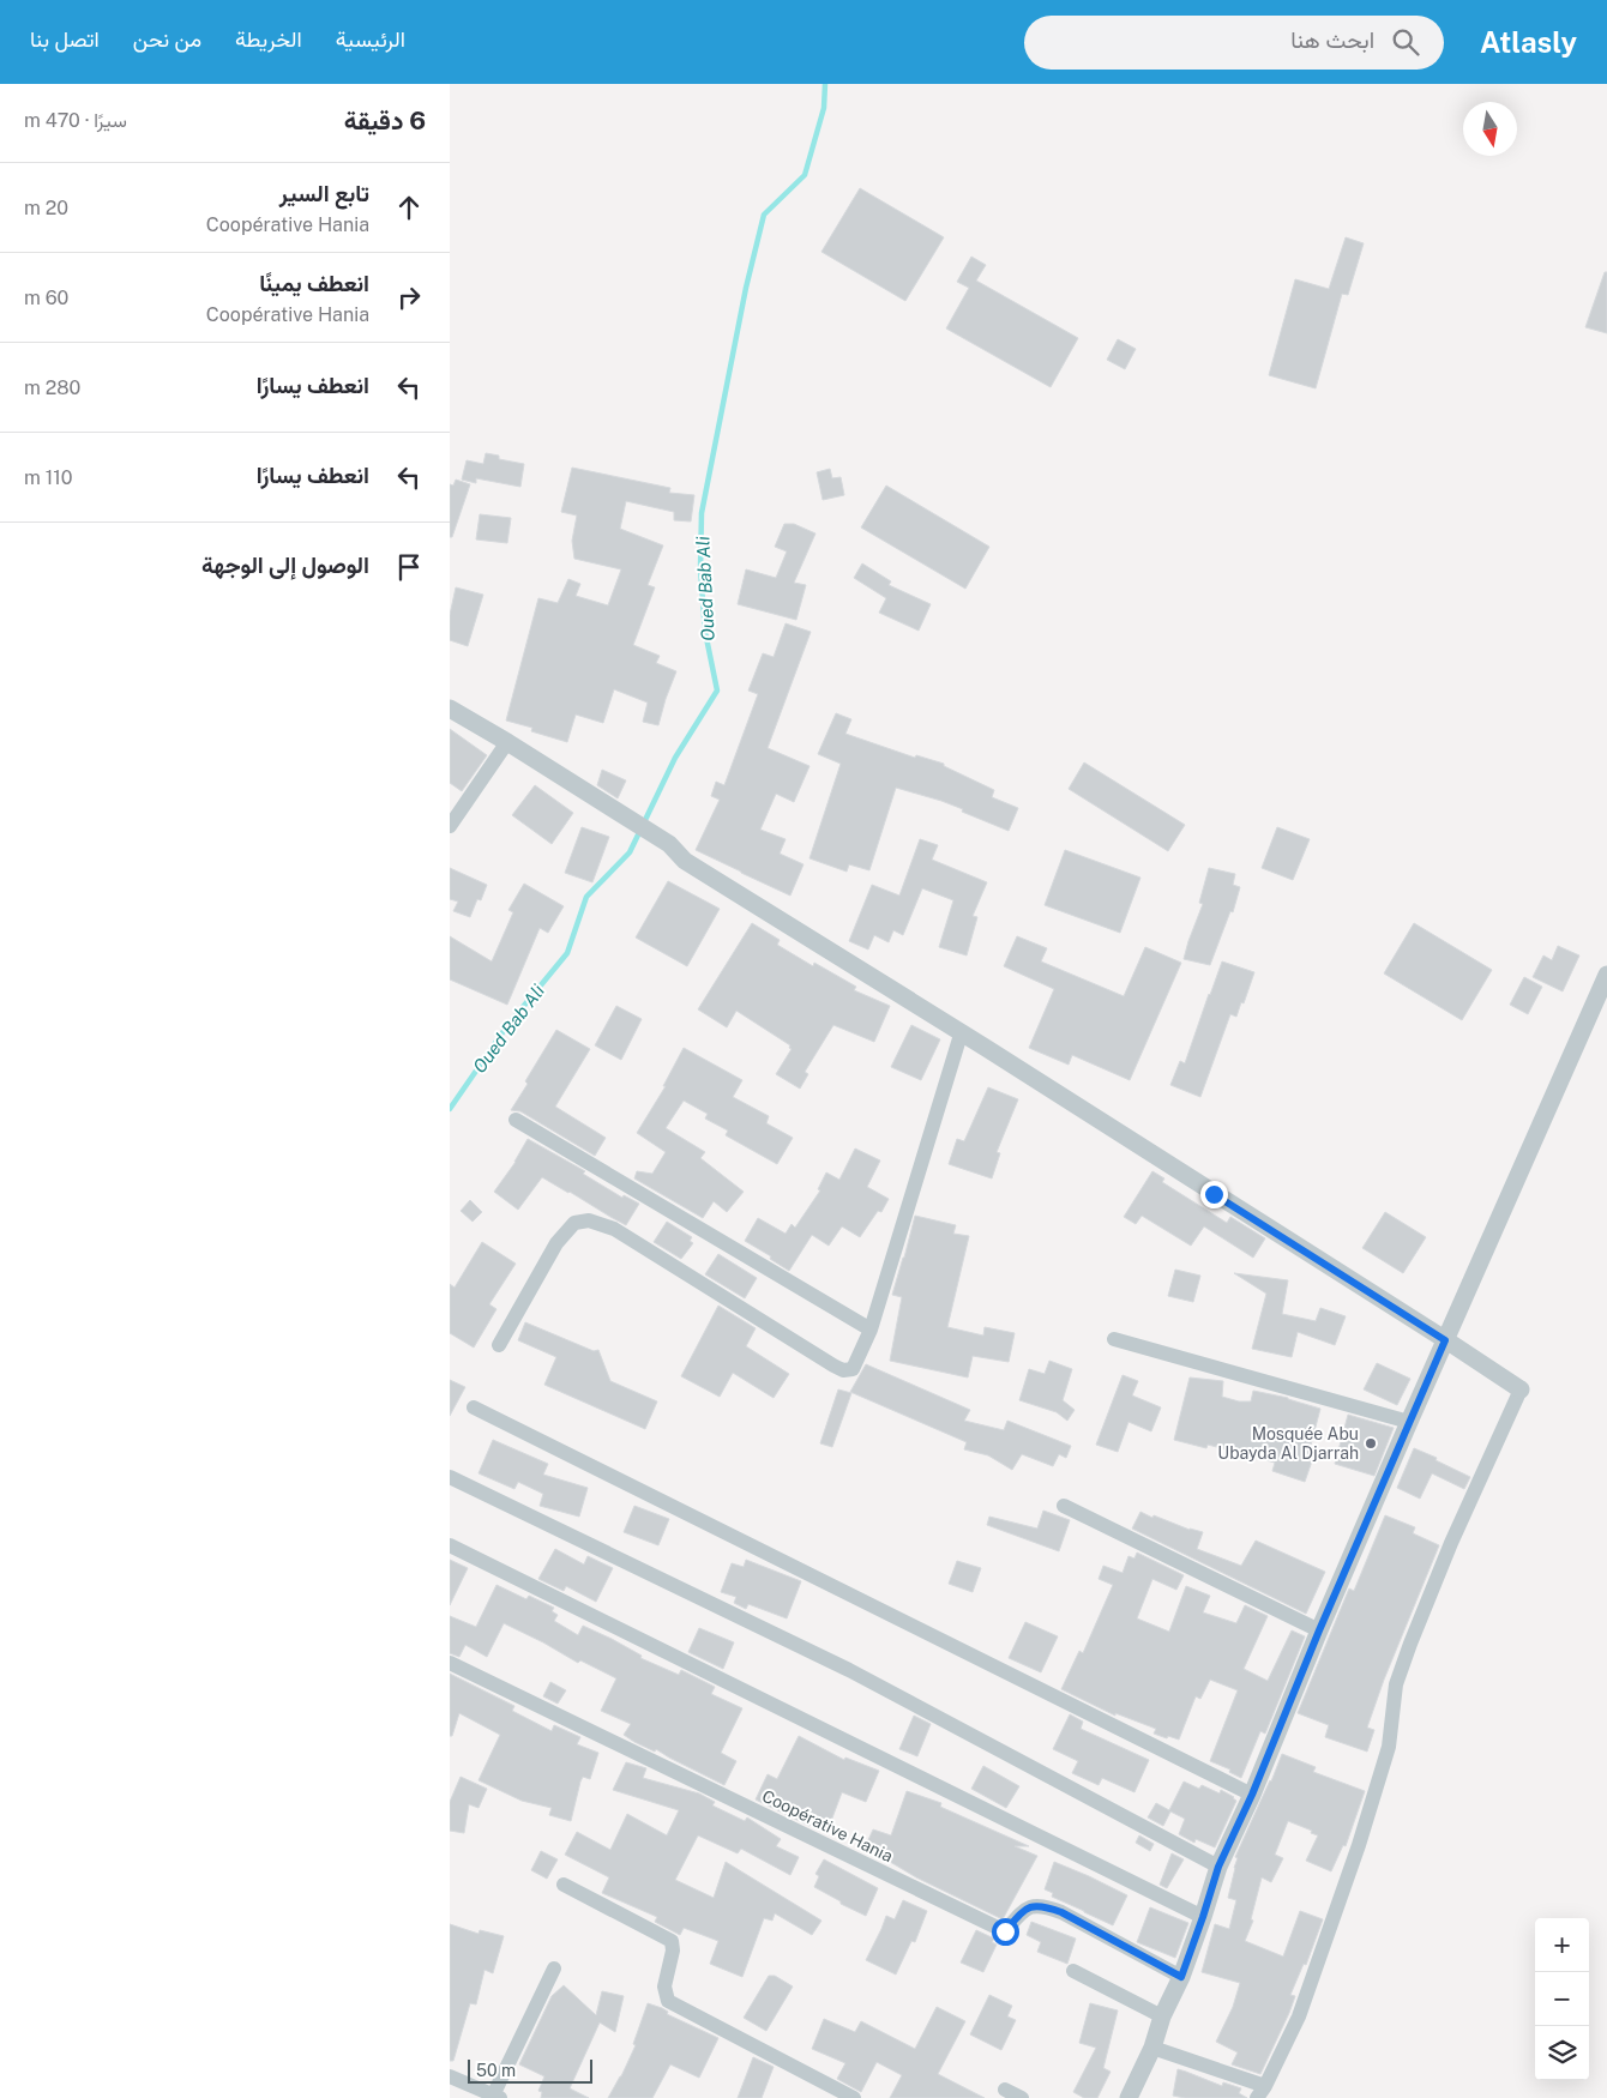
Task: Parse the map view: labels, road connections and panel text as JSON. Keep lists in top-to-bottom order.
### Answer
{
  "streets": {
    "street": ["Coopérative Hania"]
  },
  "water": ["Oued Bab Ali"],
  "places": ["Mosquée Abu Ubayda Al Djarrah"],
  "scale_bar": "50 m",
  "north": "bottom",
  "page": {
    "header": "Atlasly",
    "search": "ابحث هنا",
    "nav": [
      "الرئيسية",
      "الخريطة",
      "من نحن",
      "اتصل بنا"
    ],
    "heading": ["6 دقيقة", "سيرًا · 470 m"],
    "list": [
      ["تابع السير", "Coopérative Hania", "20 m"],
      ["انعطف يمينًا", "Coopérative Hania", "60 m"],
      ["انعطف يسارًا", "280 m"],
      ["انعطف يسارًا", "110 m"],
      "الوصول إلى الوجهة"
    ],
    "map_buttons": ["+", "−"],
    "scale": "50 m"
  }
}
